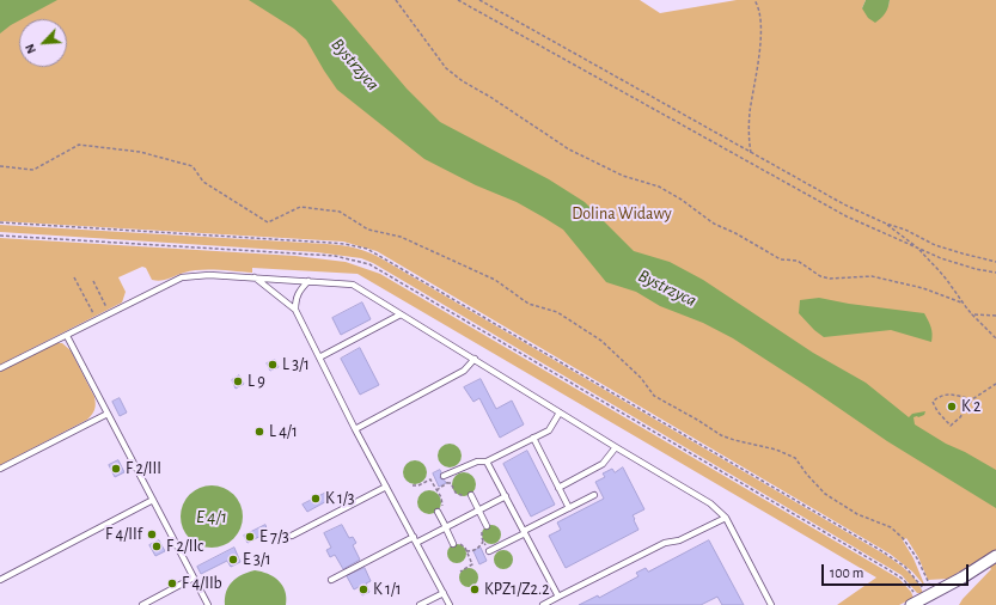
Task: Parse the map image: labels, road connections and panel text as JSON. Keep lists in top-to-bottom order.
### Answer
{
  "water": ["Bystrzyca", "E 4/1"],
  "parks": ["Dolina Widawy"],
  "places": [
    "L 3/1",
    "L 9",
    "K 2",
    "L 4/1",
    "F 2/III",
    "K 1/3",
    "F 4/IIf",
    "E 7/3",
    "F 2/IIc",
    "E 3/1",
    "F 4/IIb",
    "K 1/1",
    "KPZ1/Z2.2"
  ],
  "scale_bar": "100 m",
  "north": "bottom left"
}
